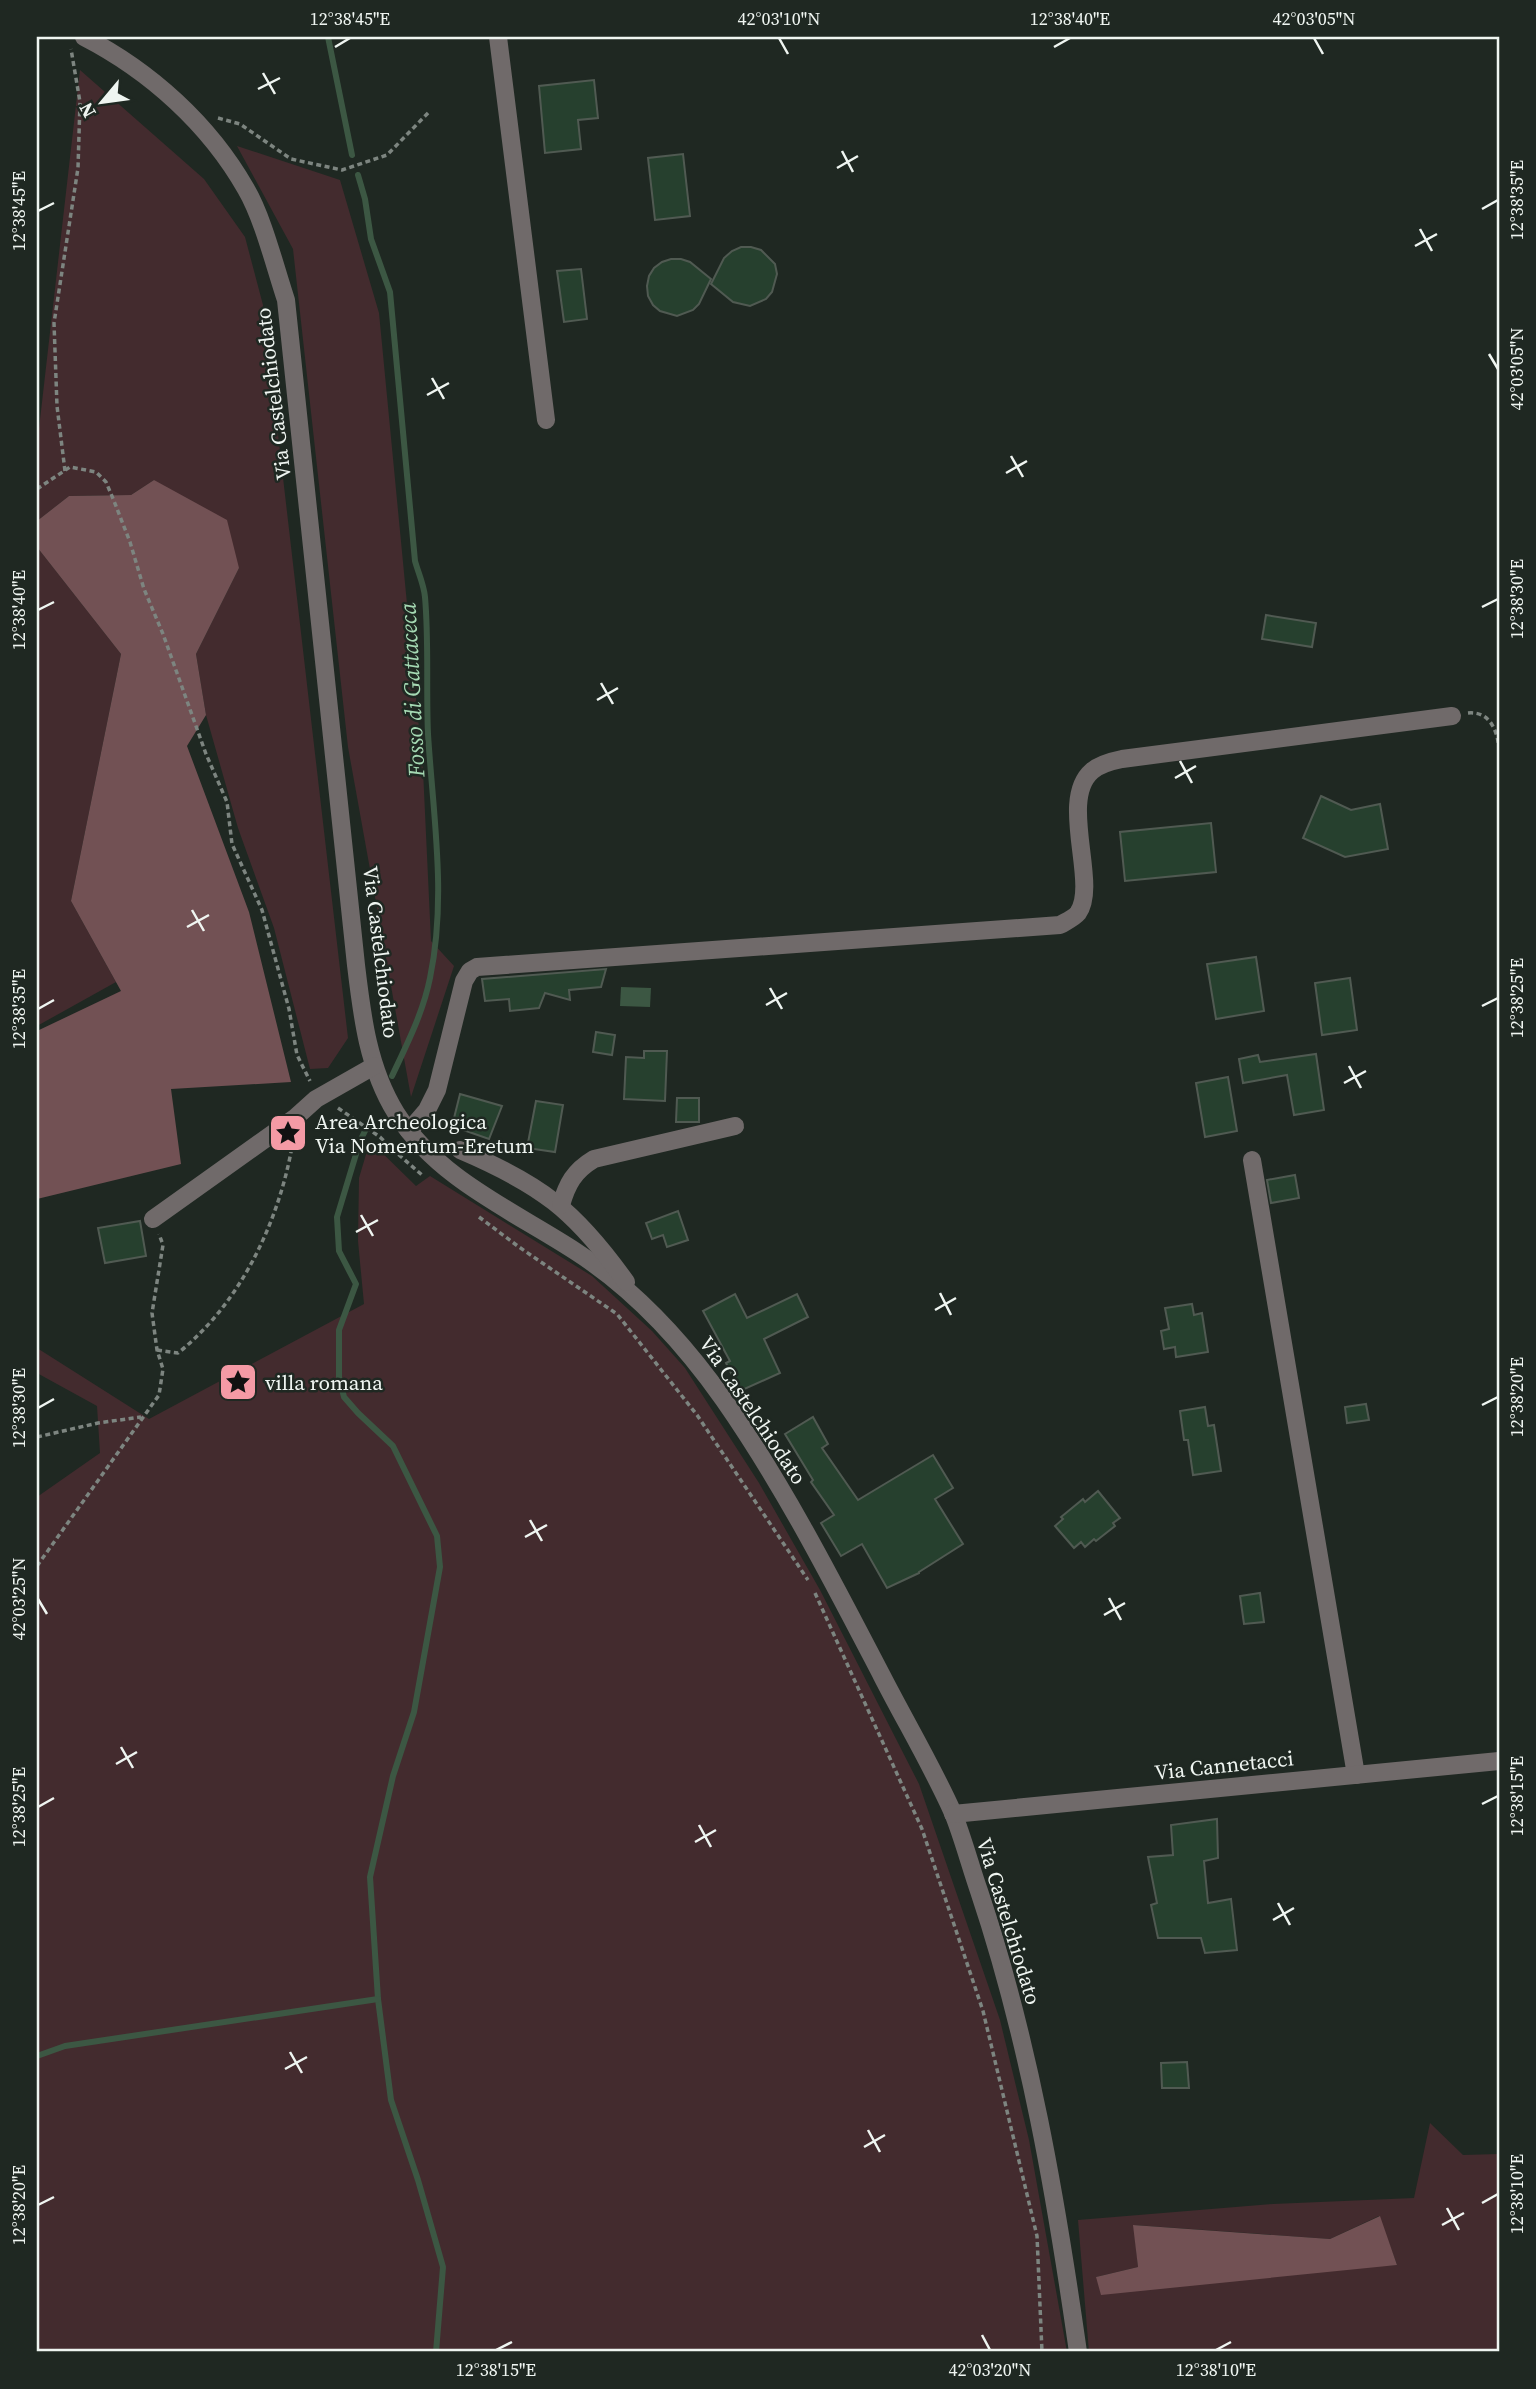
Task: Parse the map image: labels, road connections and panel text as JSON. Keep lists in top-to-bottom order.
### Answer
{
  "streets": {
    "street": ["Via Castelchiodato", "Via Cannetacci"]
  },
  "crossings": [
    ["Via Castelchiodato", "Via Cannetacci"]
  ],
  "water": ["Fosso di Gattaceca"],
  "places": {
    "place": ["Area Archeologica Via Nomentum-Eretum", "villa romana"]
  },
  "north": "bottom left",
  "coordinates": [
    "12°38'45\"E",
    "42°03'10\"N",
    "12°38'40\"E",
    "42°03'05\"N",
    "12°38'35\"E",
    "12°38'30\"E",
    "12°38'25\"E",
    "12°38'20\"E",
    "42°03'25\"N",
    "12°38'15\"E",
    "12°38'10\"E",
    "42°03'20\"N"
  ]
}
